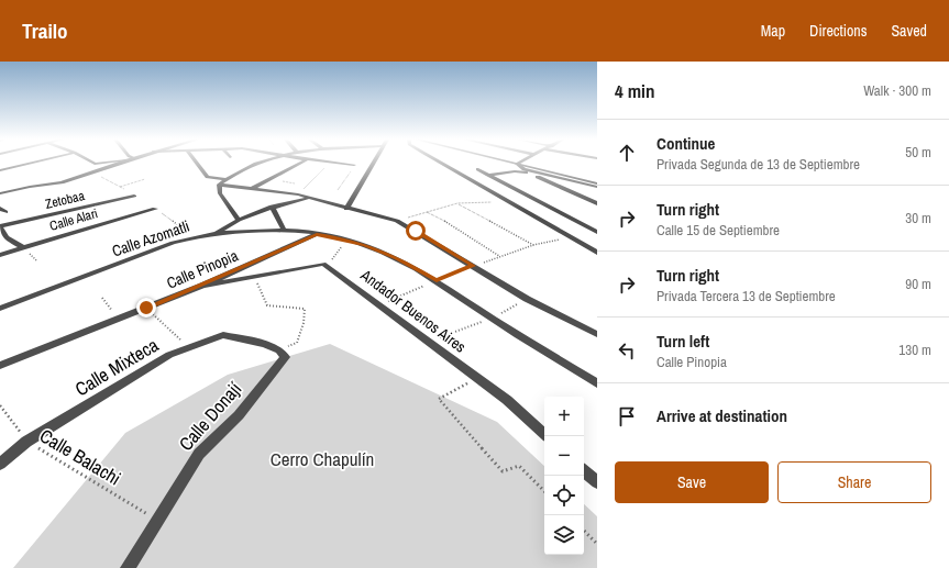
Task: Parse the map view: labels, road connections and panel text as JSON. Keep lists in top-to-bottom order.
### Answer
{
  "streets": {
    "street": [
      "Zetobaa",
      "Calle Alari",
      "Calle Azomatli",
      "Calle Pinopia",
      "Andador Buenos Aires",
      "Calle Mixteca",
      "Calle Donají"
    ],
    "path": ["Calle Balachi"]
  },
  "crossings": [
    ["Calle Azomatli", "Calle Pinopia"],
    ["Calle Mixteca", "Calle Donají"],
    ["Calle Mixteca", "Calle Balachi"],
    ["Calle Donají", "Calle Balachi"]
  ],
  "parks": ["Cerro Chapulín"],
  "page": {
    "header": "Trailo",
    "nav": ["Map", "Directions", "Saved"],
    "heading": ["4 min", "Walk · 300 m"],
    "list": [
      ["Continue", "Privada Segunda de 13 de Septiembre", "50 m"],
      ["Turn right", "Calle 15 de Septiembre", "30 m"],
      ["Turn right", "Privada Tercera 13 de Septiembre", "90 m"],
      ["Turn left", "Calle Pinopia", "130 m"],
      "Arrive at destination"
    ],
    "map_buttons": ["+", "−"],
    "buttons": ["Save", "Share"]
  }
}
